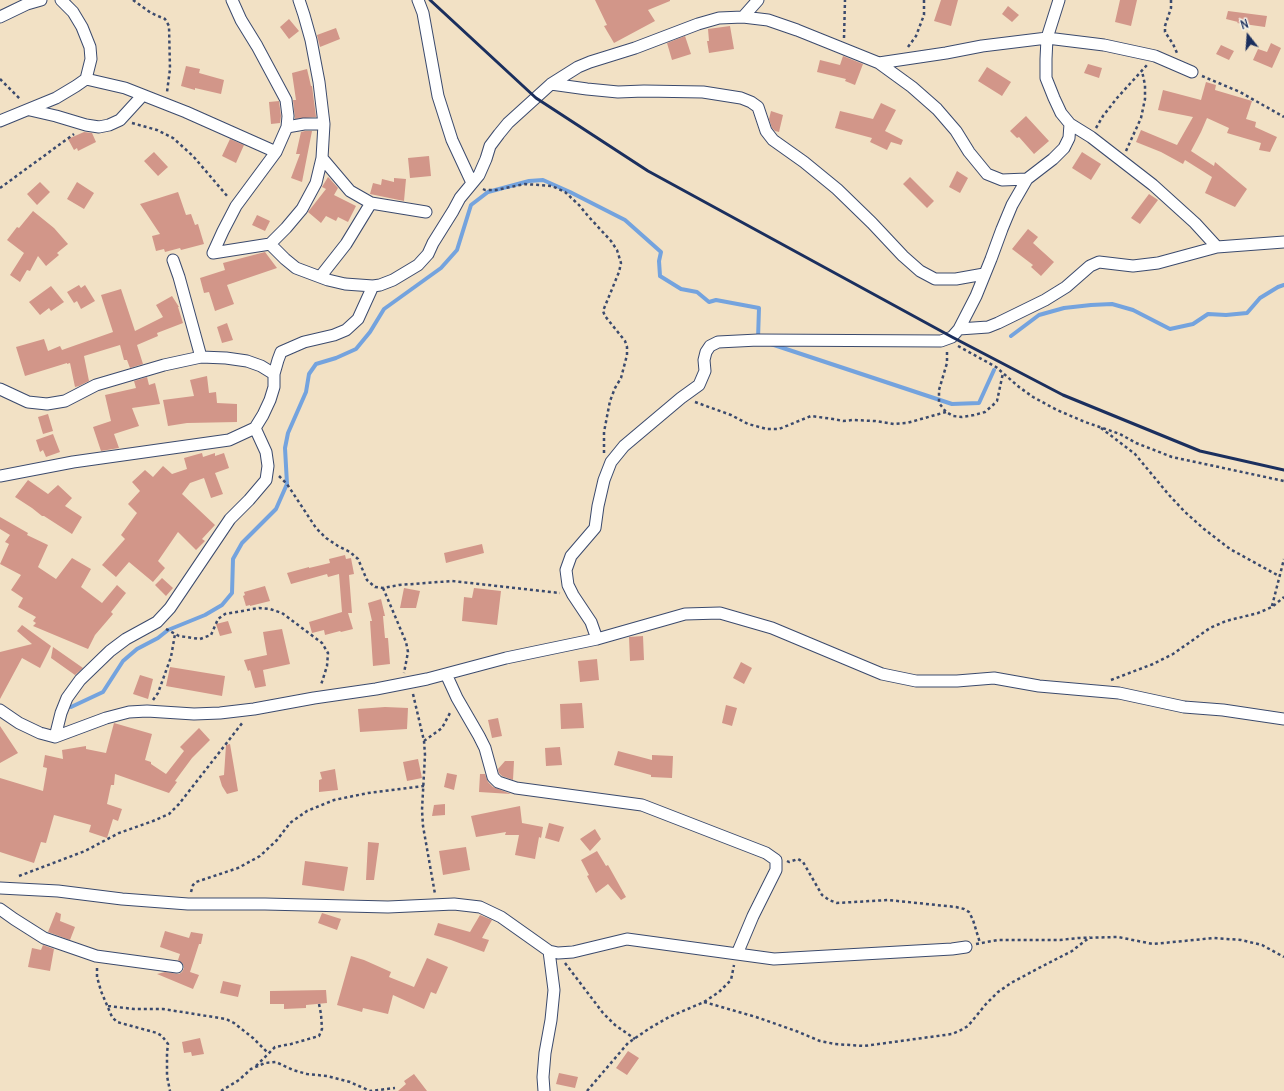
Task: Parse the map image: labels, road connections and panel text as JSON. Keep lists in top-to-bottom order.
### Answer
{
  "north": "top"
}
